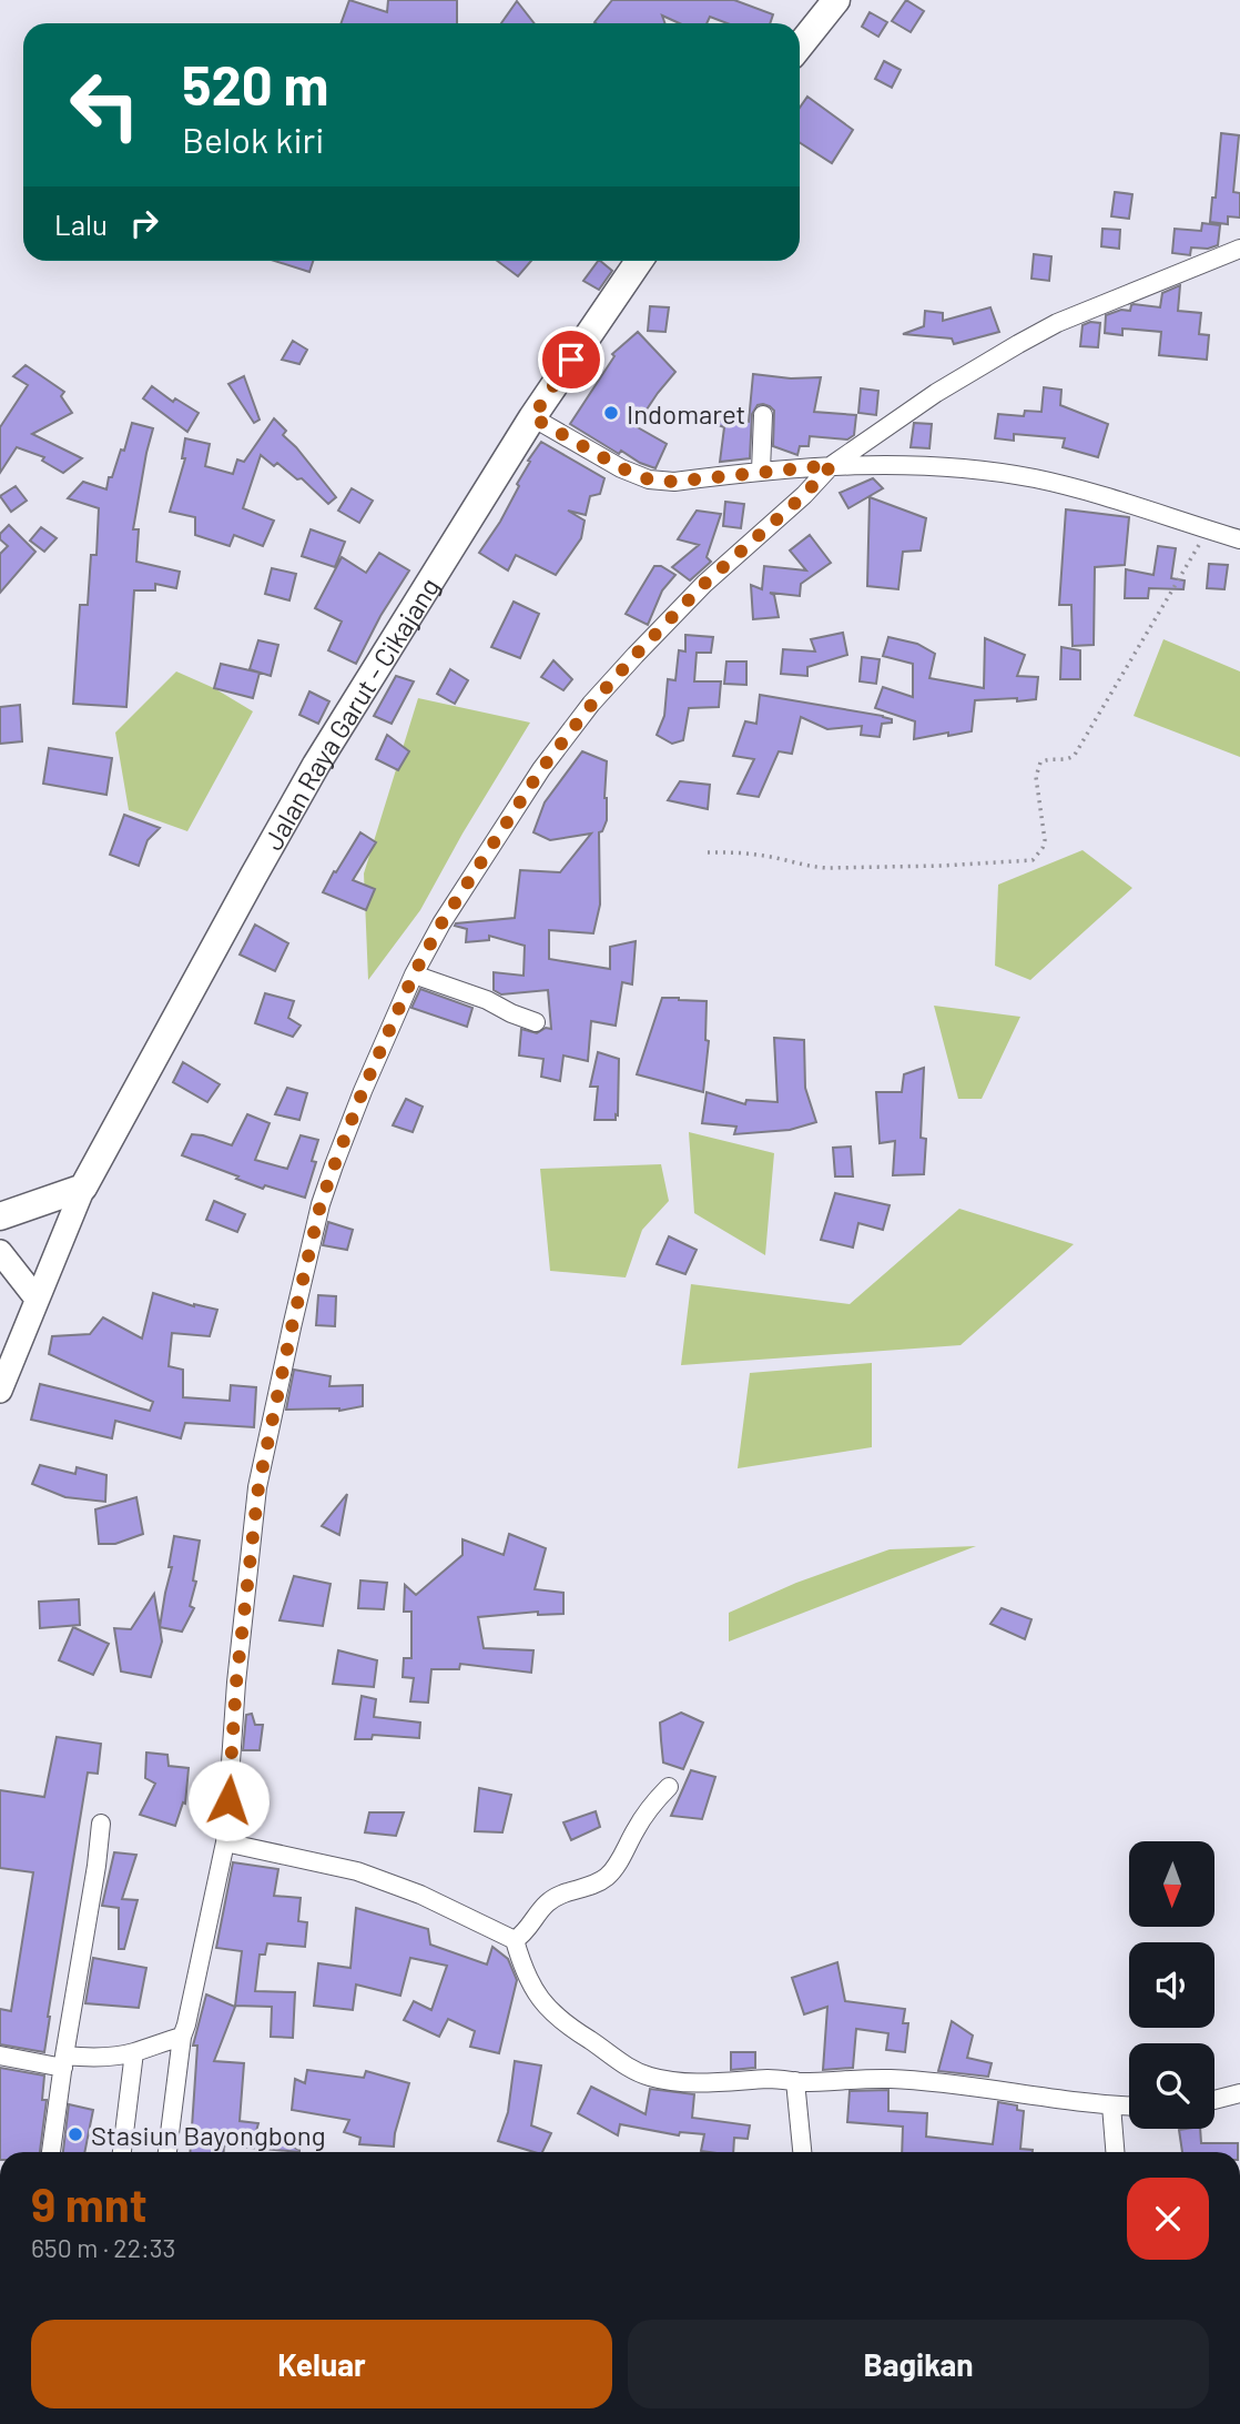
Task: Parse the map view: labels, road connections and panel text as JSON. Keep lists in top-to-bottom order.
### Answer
{
  "streets": {
    "main road": ["Jalan Raya Garut - Cikajang"]
  },
  "places": ["Indomaret", "Stasiun Bayongbong"],
  "north": "bottom",
  "page": {
    "turn": ["520 m", "Belok kiri"],
    "then": "Lalu",
    "heading": ["9 mnt", "650 m · 22:33"],
    "buttons": ["Keluar", "Bagikan"]
  }
}
